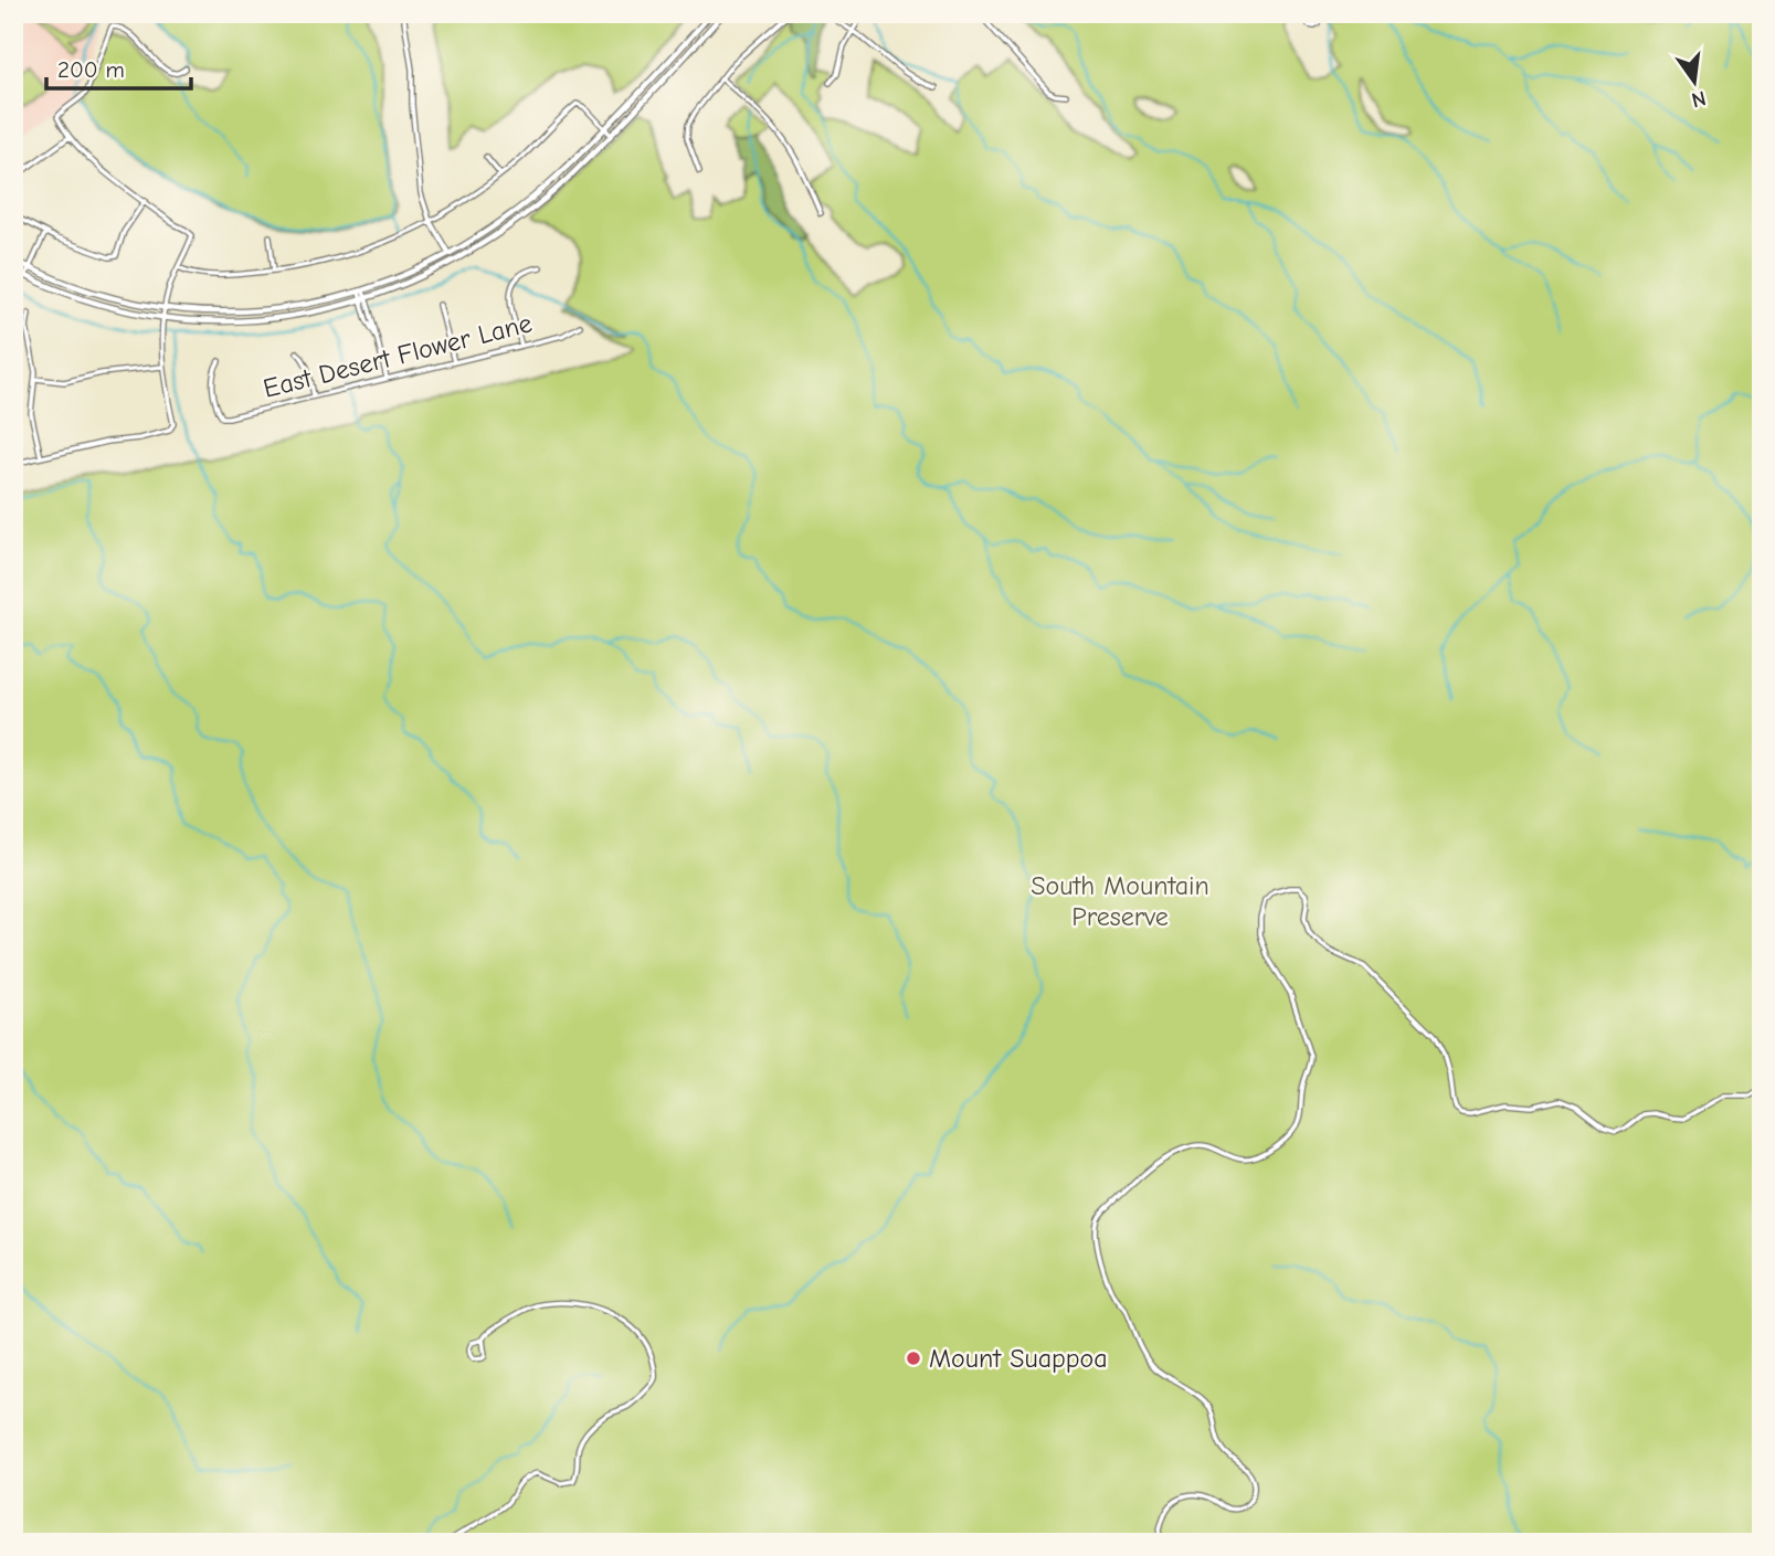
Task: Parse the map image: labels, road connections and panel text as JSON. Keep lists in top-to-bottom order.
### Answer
{
  "streets": {
    "street": ["East Desert Flower Lane"]
  },
  "parks": ["South Mountain Preserve"],
  "places": ["Mount Suappoa"],
  "scale_bar": "200 m",
  "north": "bottom"
}
